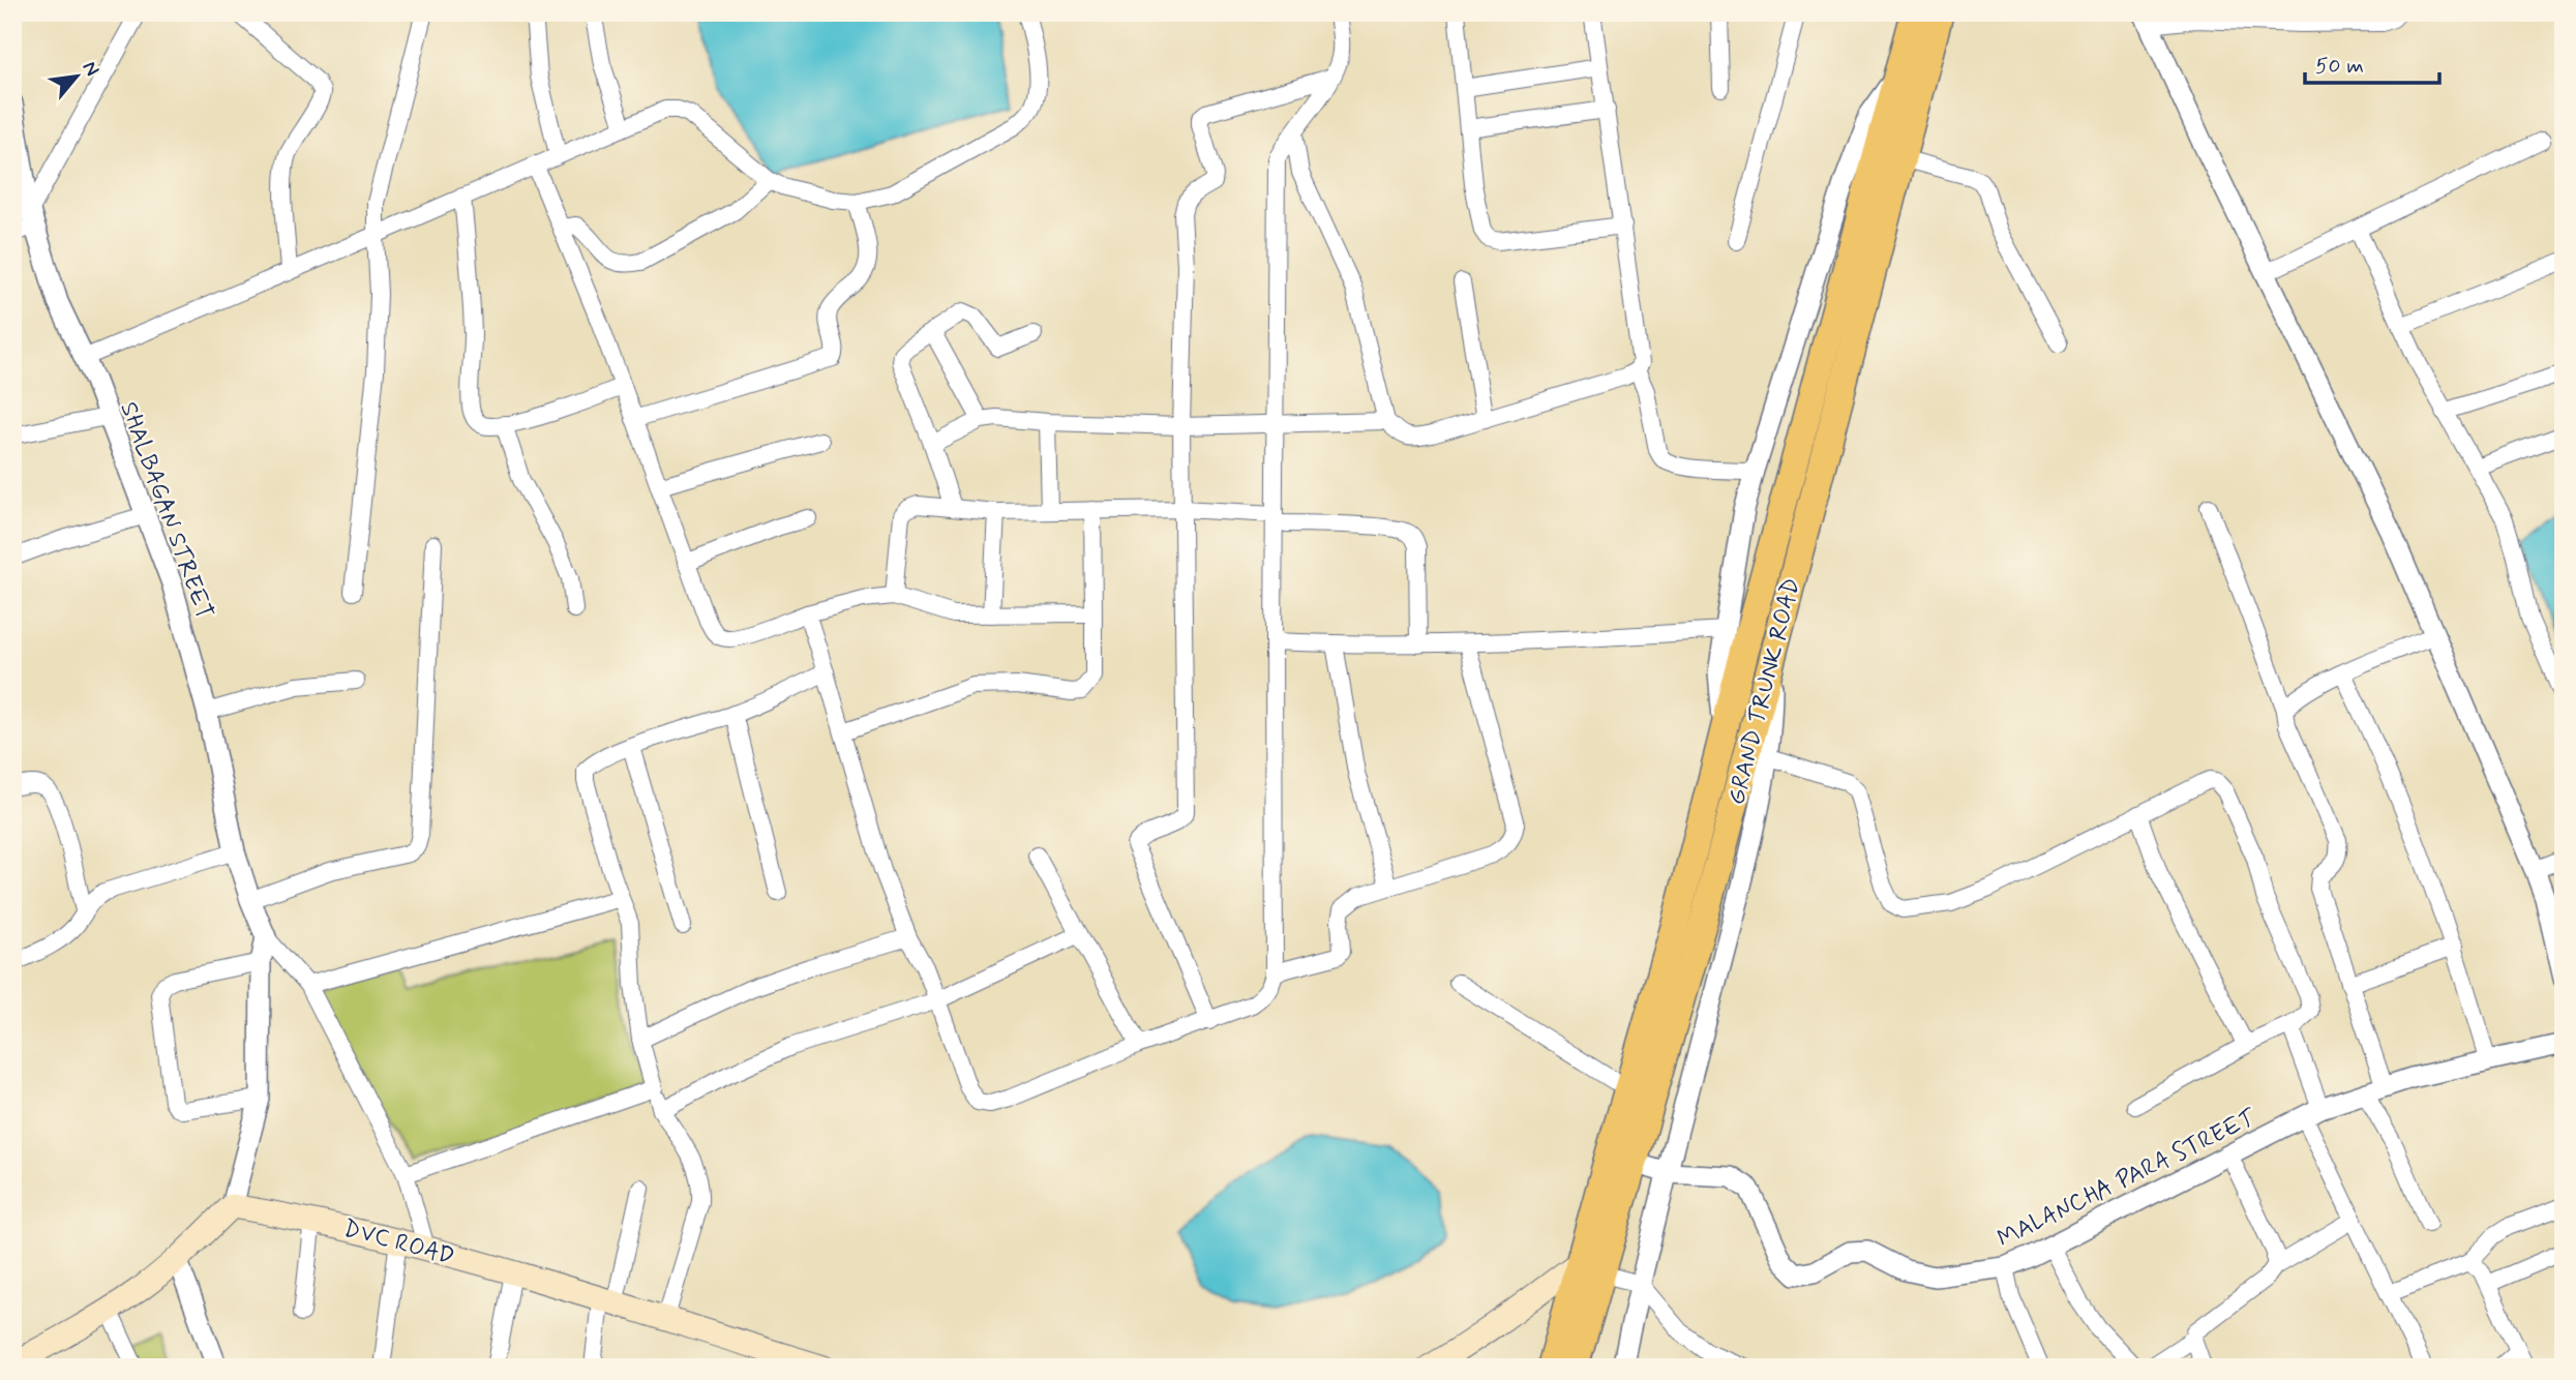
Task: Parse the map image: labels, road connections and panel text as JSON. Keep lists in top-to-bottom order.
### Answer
{
  "streets": {
    "highway": ["GRAND TRUNK ROAD"],
    "main road": ["DVC ROAD"],
    "street": ["SHALBAGAN STREET", "MALANCHA PARA STREET"]
  },
  "crossings": [
    ["GRAND TRUNK ROAD", "MALANCHA PARA STREET"]
  ],
  "scale_bar": "50 m",
  "north": "top right"
}
